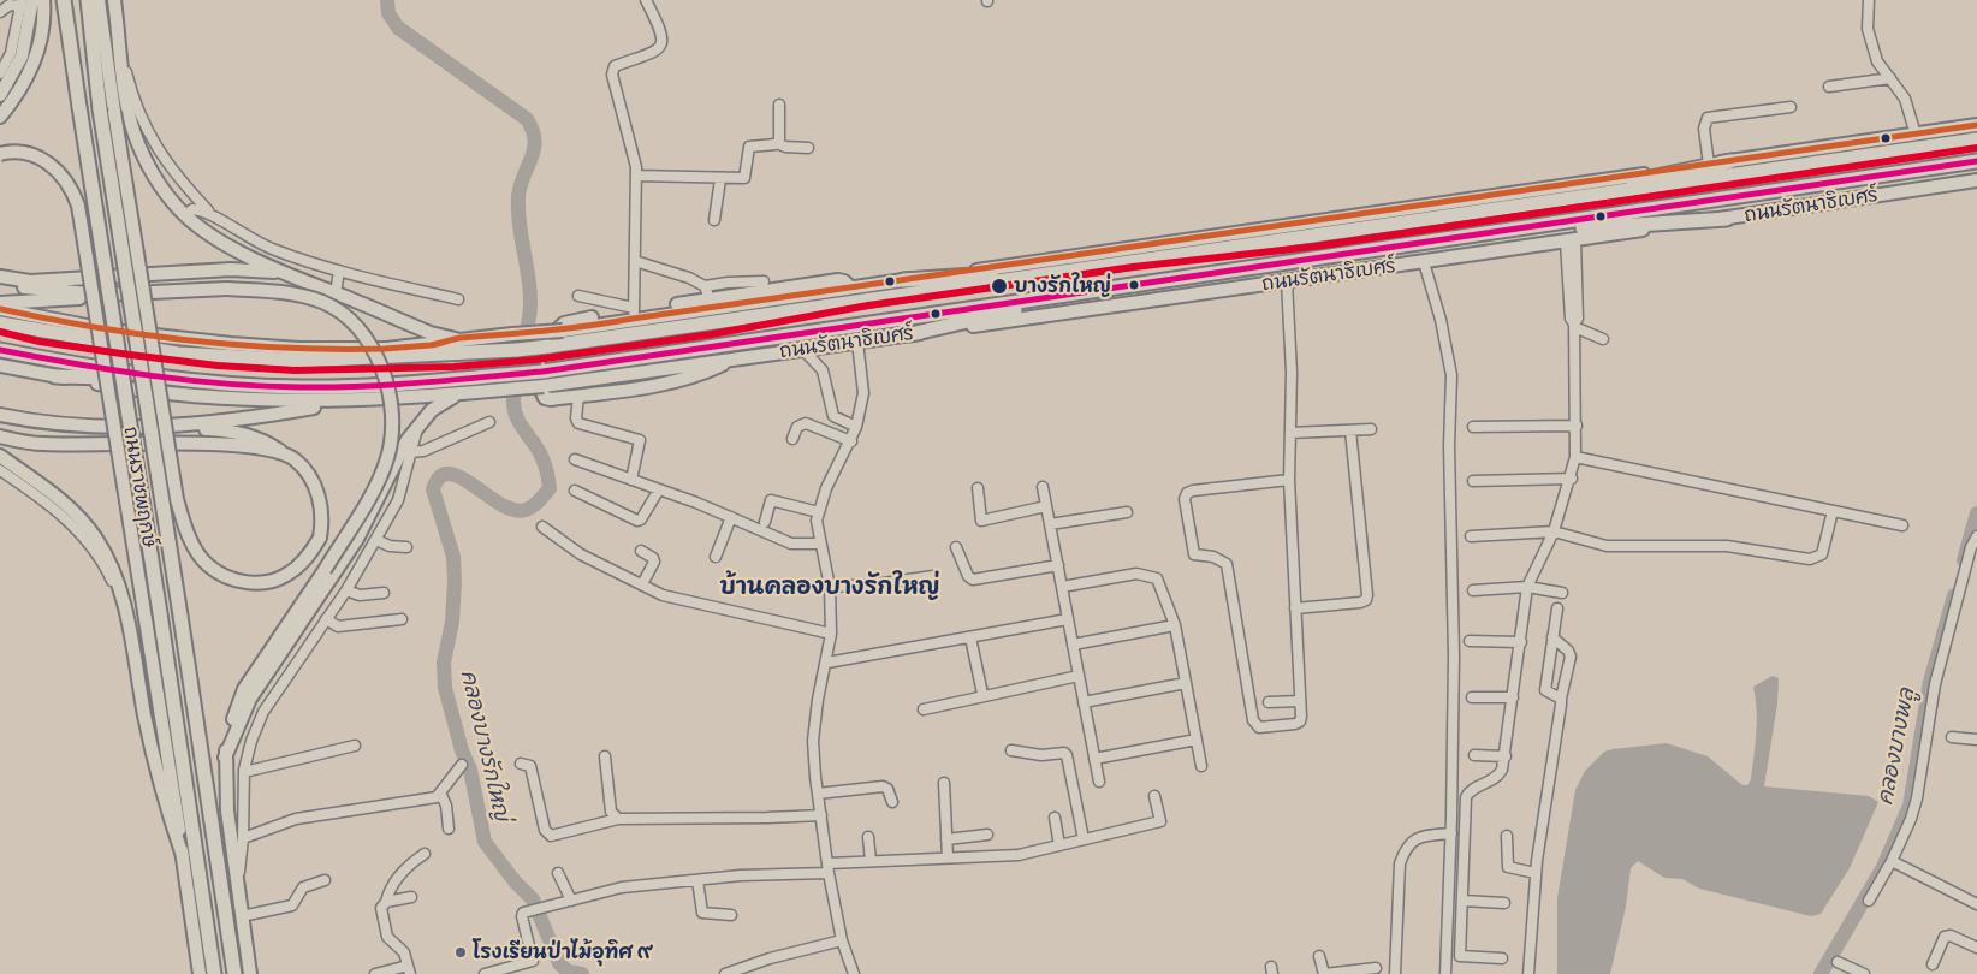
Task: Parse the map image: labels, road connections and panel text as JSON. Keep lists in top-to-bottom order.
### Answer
{
  "streets": {
    "main road": ["ถนนรัตนาธิเบศร์", "ถนนราชพฤกษ์"]
  },
  "districts": ["บ้านคลองบางรักใหญ่"],
  "water": ["คลองบางรักใหญ่", "คลองบางพลู"],
  "places": ["บางรักใหญ่", "โรงเรียนป่าไม้อุทิศ ๙"]
}
